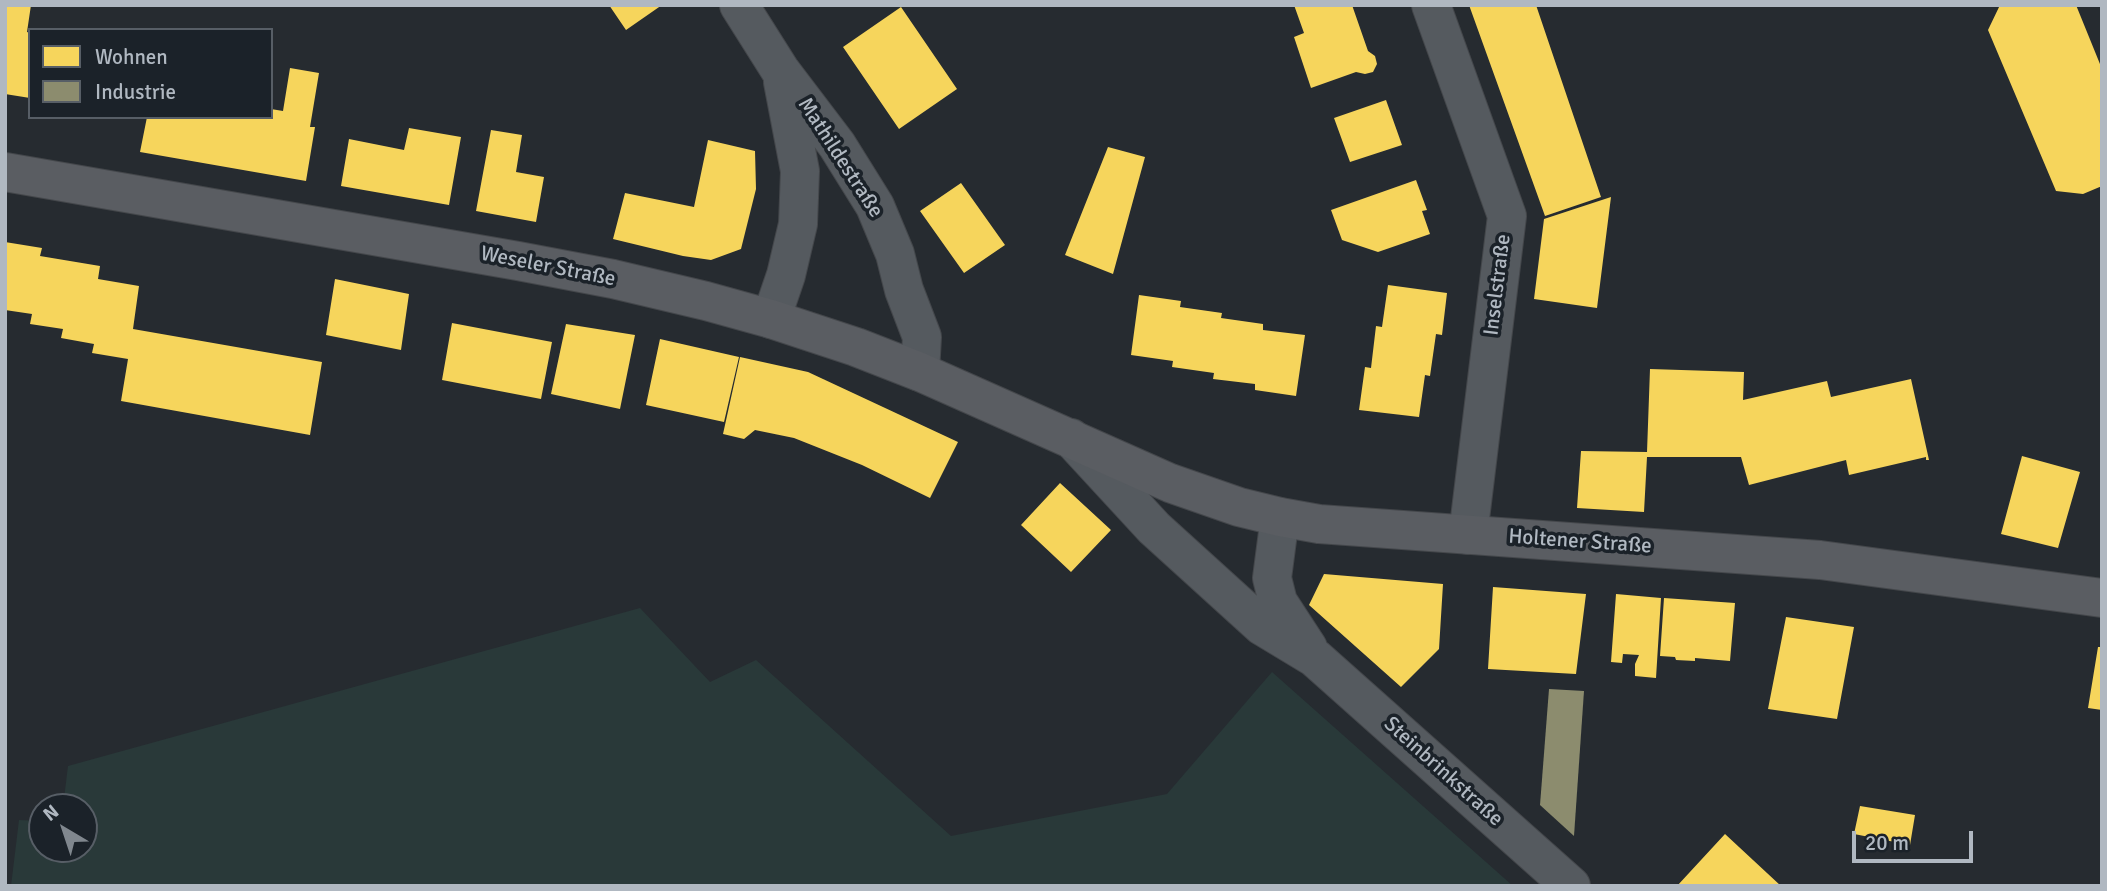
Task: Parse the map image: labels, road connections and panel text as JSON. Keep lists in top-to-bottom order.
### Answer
{
  "streets": {
    "main road": ["Weseler Straße", "Holtener Straße"],
    "street": ["Mathildestraße", "Inselstraße", "Steinbrinkstraße"]
  },
  "crossings": [
    ["Mathildestraße", "Weseler Straße"],
    ["Weseler Straße", "Holtener Straße"],
    ["Weseler Straße", "Steinbrinkstraße"],
    ["Inselstraße", "Holtener Straße"],
    ["Holtener Straße", "Steinbrinkstraße"]
  ],
  "legend": ["Wohnen", "Industrie"],
  "scale_bar": "20 m",
  "north": "top left"
}
